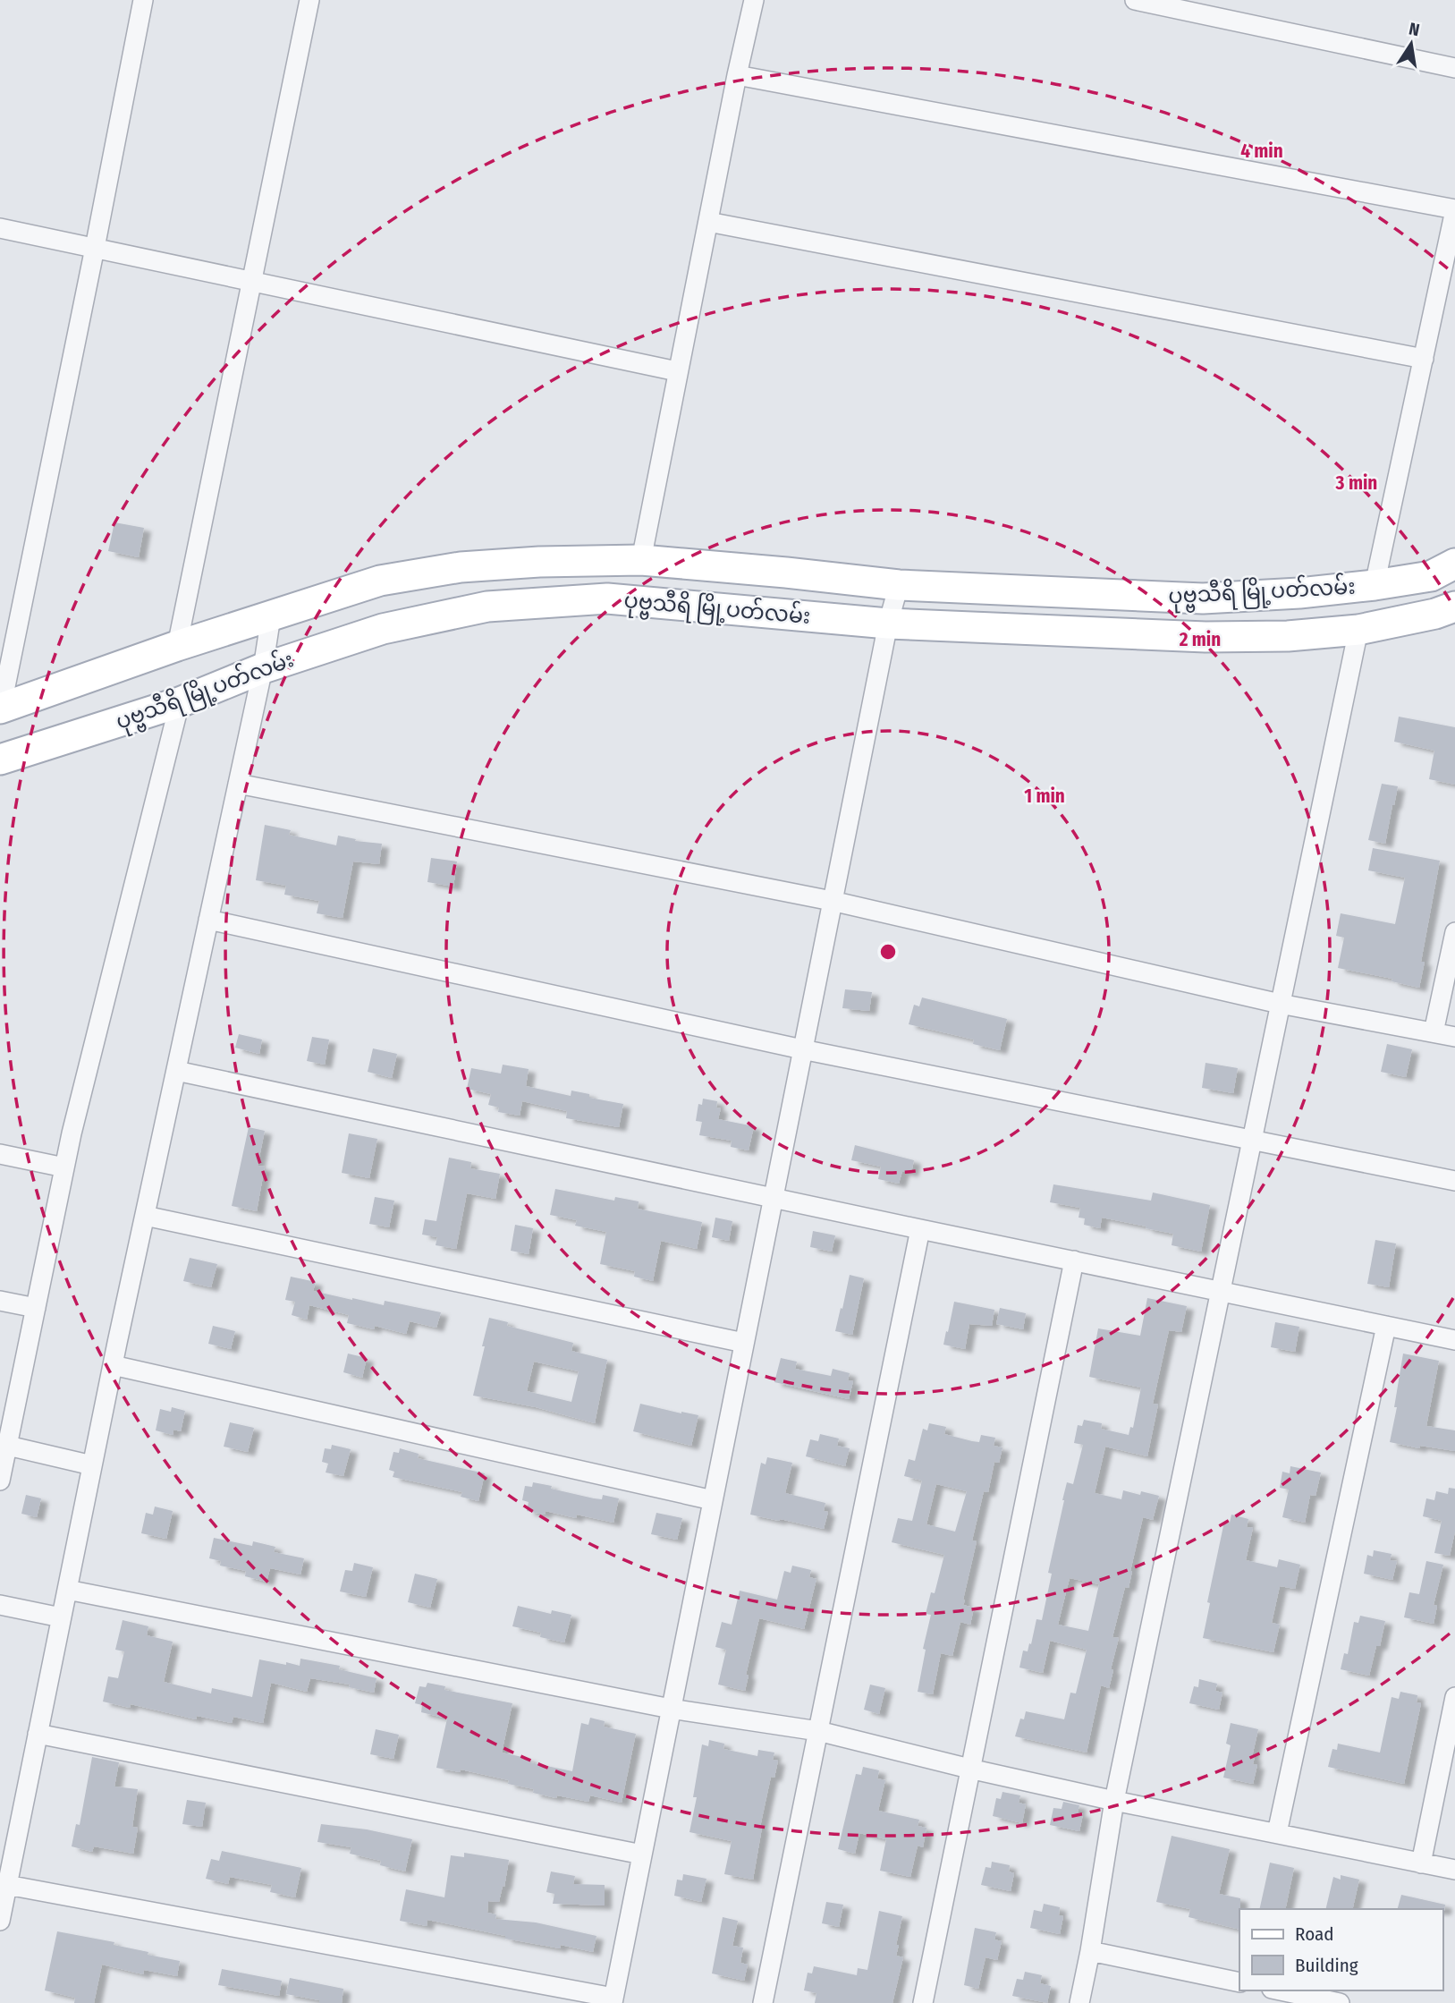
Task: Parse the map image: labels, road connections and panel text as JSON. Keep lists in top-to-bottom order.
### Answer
{
  "streets": {
    "main road": ["ပုဗ္ဗသီရိ မြို့ပတ်လမ်း"]
  },
  "legend": ["Road", "Building"],
  "north": "top",
  "rings": [
    "4 min",
    "3 min",
    "2 min",
    "1 min"
  ]
}
